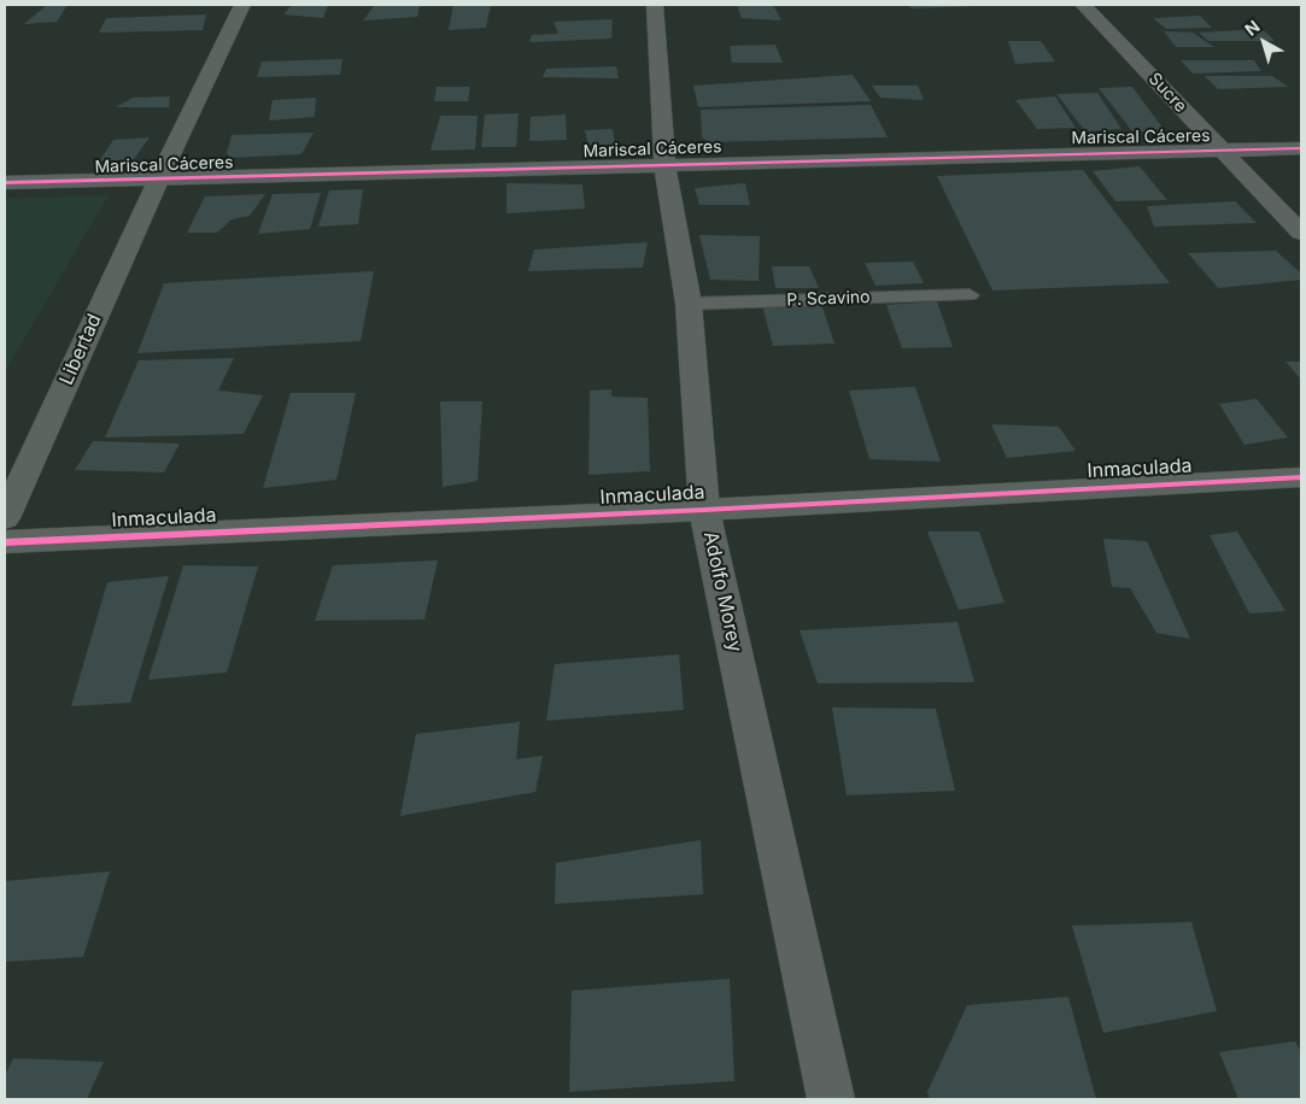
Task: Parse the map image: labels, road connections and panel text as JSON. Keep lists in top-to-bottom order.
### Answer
{
  "streets": {
    "street": [
      "Sucre",
      "Mariscal Cáceres",
      "Libertad",
      "Inmaculada",
      "Adolfo Morey"
    ],
    "lane": ["P. Scavino"]
  },
  "crossings": [
    ["Sucre", "Mariscal Cáceres"],
    ["Mariscal Cáceres", "Libertad"],
    ["Mariscal Cáceres", "Adolfo Morey"],
    ["P. Scavino", "Adolfo Morey"],
    ["Inmaculada", "Adolfo Morey"]
  ],
  "north": "top left"
}
